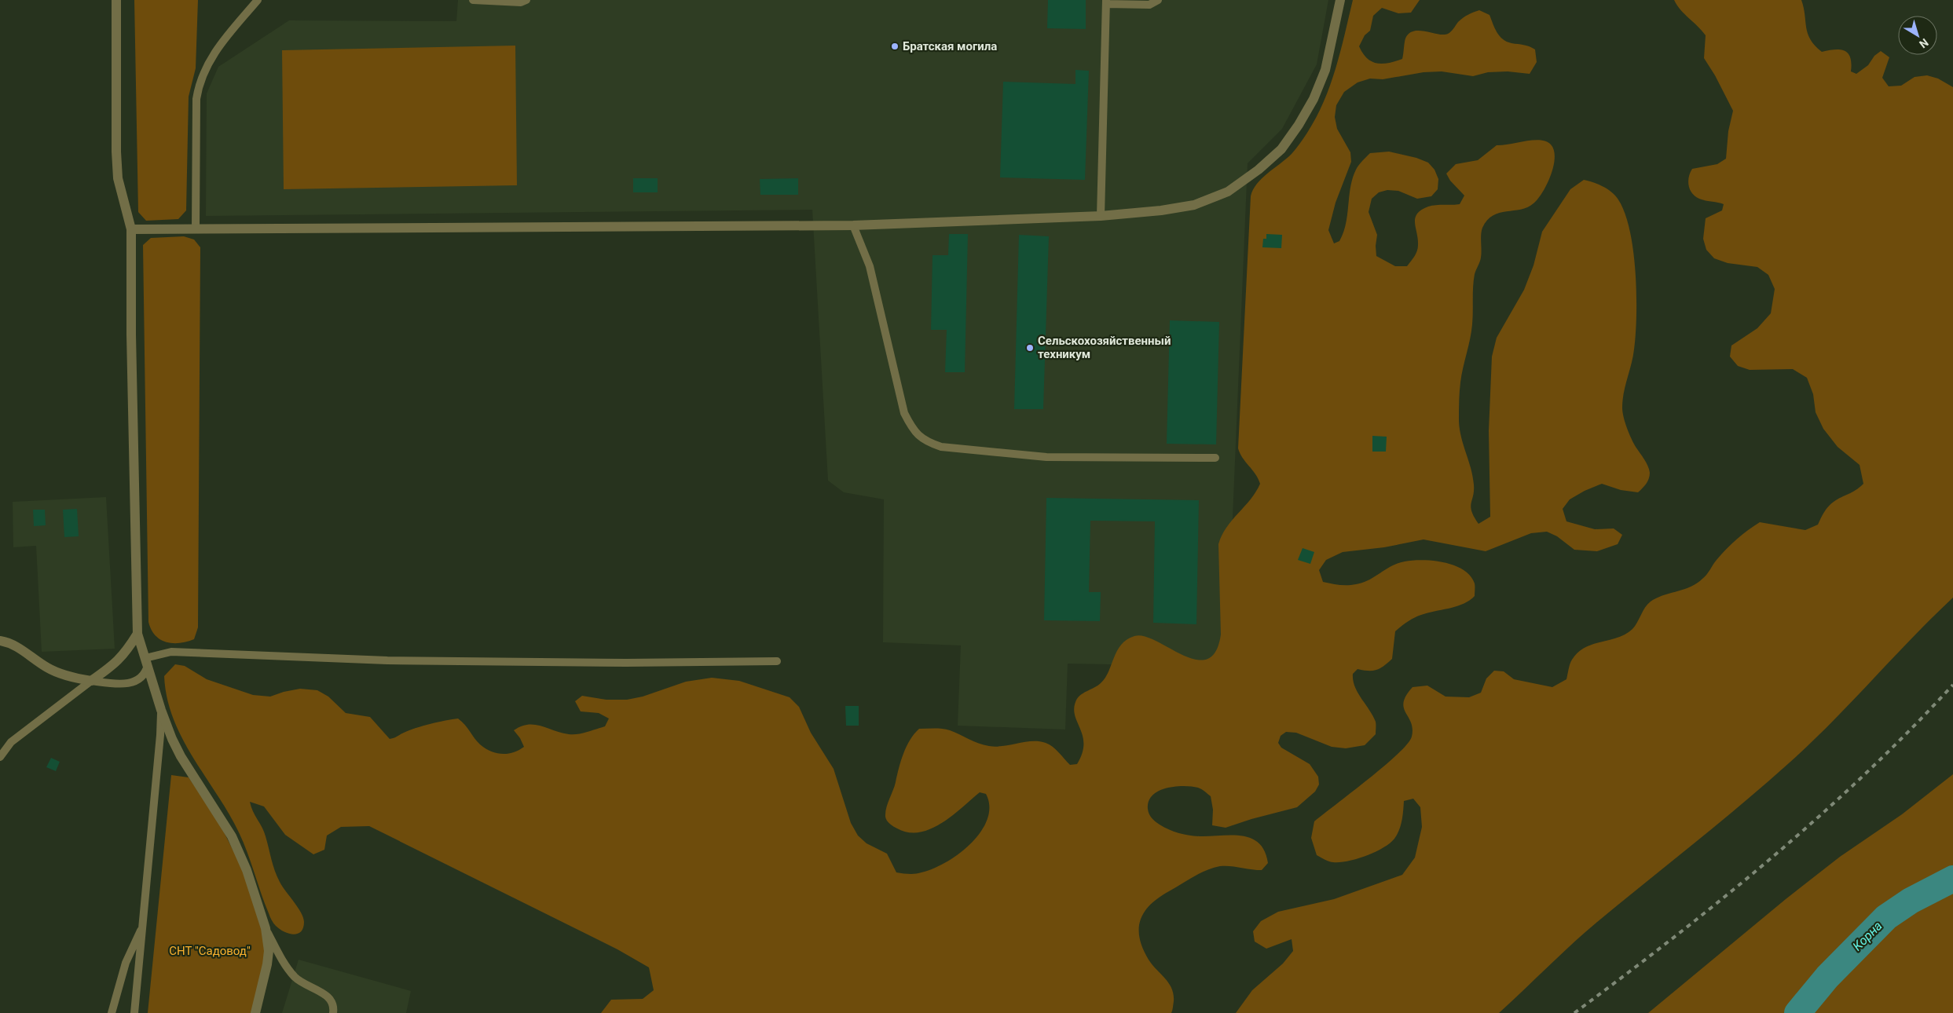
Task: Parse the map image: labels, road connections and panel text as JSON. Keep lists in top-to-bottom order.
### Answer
{
  "water": ["Корна"],
  "parks": ["СНТ \"Садовод\""],
  "places": ["Братская могила", "Сельскохозяйственный техникум"],
  "north": "bottom right"
}
